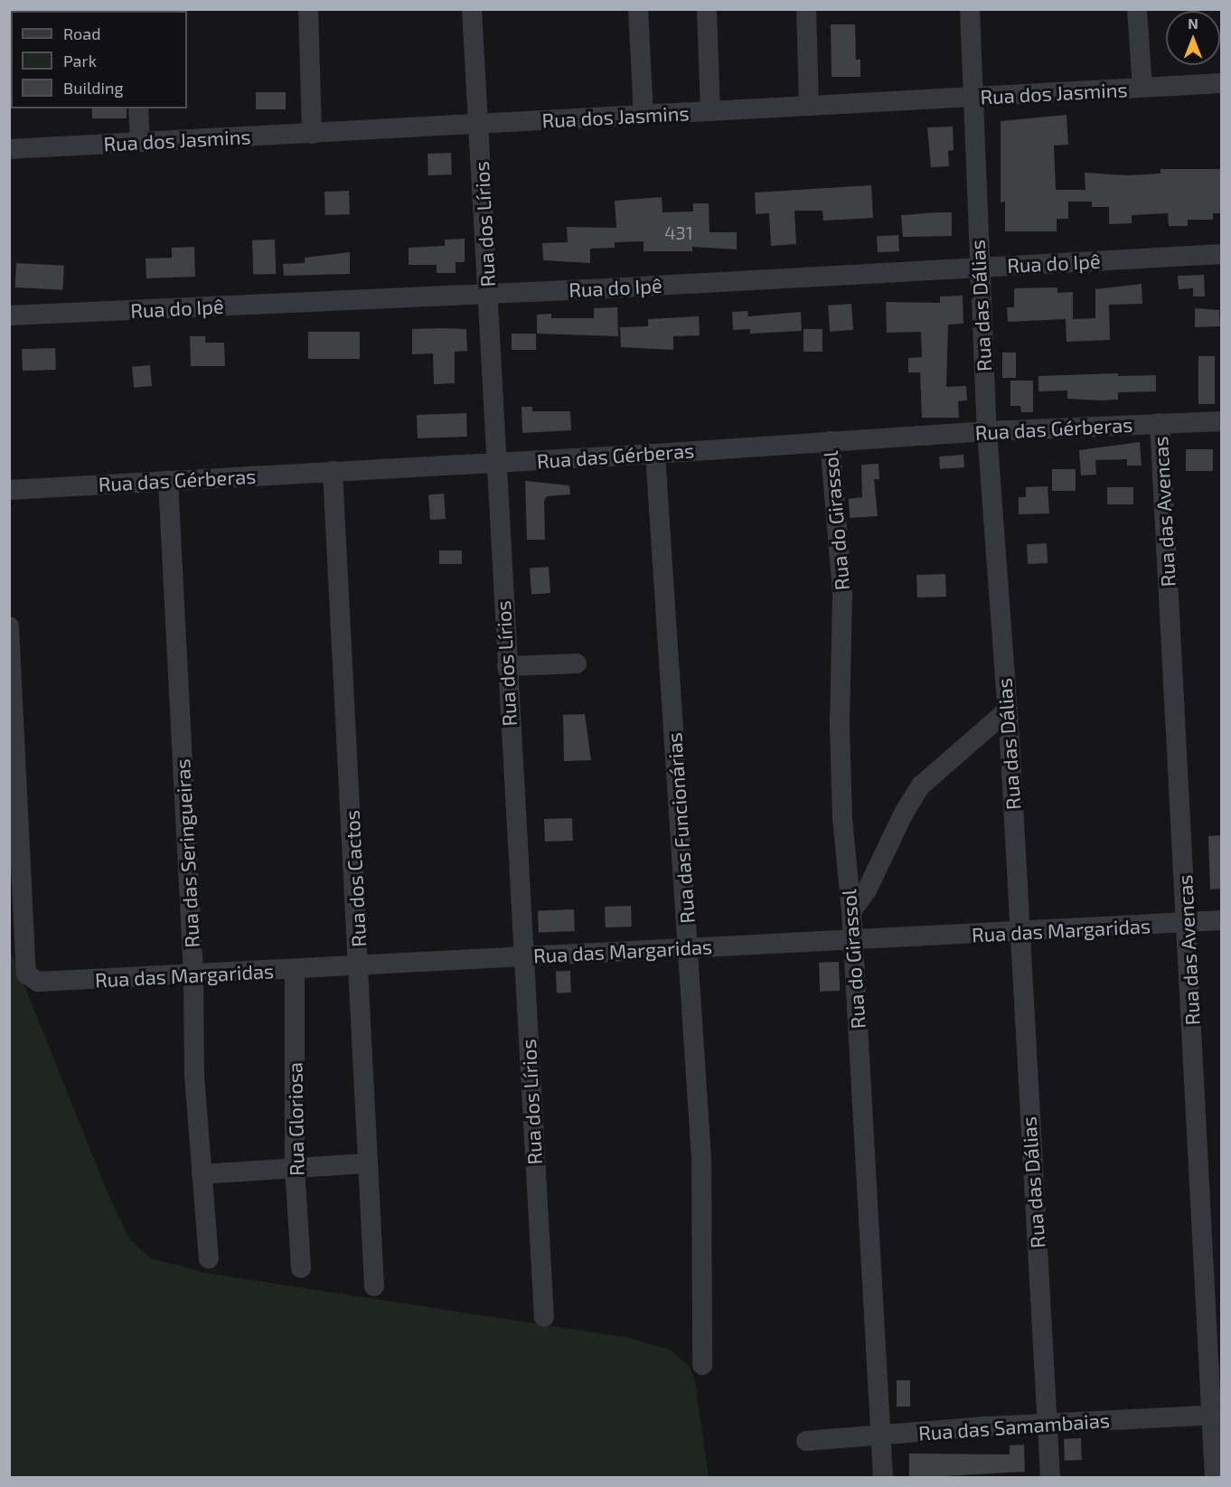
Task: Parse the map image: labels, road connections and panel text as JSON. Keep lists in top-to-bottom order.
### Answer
{
  "streets": {
    "street": [
      "Rua dos Jasmins",
      "Rua dos Lírios",
      "Rua do Ipê",
      "Rua das Dálias",
      "Rua das Gérberas",
      "Rua das Avencas",
      "Rua do Girassol",
      "Rua das Funcionárias",
      "Rua das Seringueiras",
      "Rua dos Cactos",
      "Rua das Margaridas",
      "Rua Gloriosa",
      "Rua das Samambaias"
    ]
  },
  "crossings": [
    ["Rua dos Jasmins", "Rua dos Lírios"],
    ["Rua dos Jasmins", "Rua das Dálias"],
    ["Rua dos Lírios", "Rua do Ipê"],
    ["Rua dos Lírios", "Rua das Gérberas"],
    ["Rua dos Lírios", "Rua das Margaridas"],
    ["Rua do Ipê", "Rua das Dálias"],
    ["Rua das Dálias", "Rua das Gérberas"],
    ["Rua das Dálias", "Rua das Margaridas"],
    ["Rua das Dálias", "Rua das Samambaias"],
    ["Rua das Gérberas", "Rua das Avencas"],
    ["Rua das Gérberas", "Rua do Girassol"],
    ["Rua das Gérberas", "Rua das Funcionárias"],
    ["Rua das Gérberas", "Rua das Seringueiras"],
    ["Rua das Gérberas", "Rua dos Cactos"],
    ["Rua das Avencas", "Rua das Margaridas"],
    ["Rua das Avencas", "Rua das Samambaias"],
    ["Rua do Girassol", "Rua das Margaridas"],
    ["Rua do Girassol", "Rua das Samambaias"],
    ["Rua das Funcionárias", "Rua das Margaridas"],
    ["Rua das Seringueiras", "Rua das Margaridas"],
    ["Rua dos Cactos", "Rua das Margaridas"],
    ["Rua das Margaridas", "Rua Gloriosa"]
  ],
  "house_numbers": ["431"],
  "legend": ["Road", "Park", "Building"],
  "north": "top"
}
